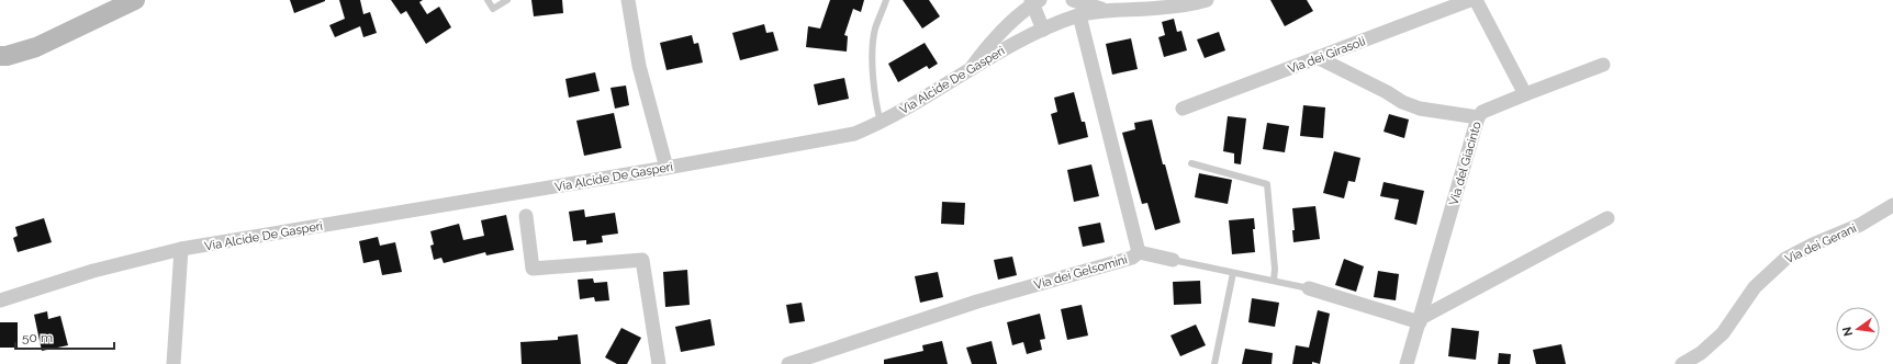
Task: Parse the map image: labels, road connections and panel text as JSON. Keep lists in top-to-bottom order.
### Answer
{
  "streets": {
    "street": [
      "Via dei Girasoli",
      "Via Alcide De Gasperi",
      "Via del Giacinto",
      "Via dei Gerani",
      "Via dei Gelsomini"
    ]
  },
  "crossings": [
    ["Via Alcide De Gasperi", "Via dei Gelsomini"]
  ],
  "scale_bar": "50 m",
  "north": "left"
}
